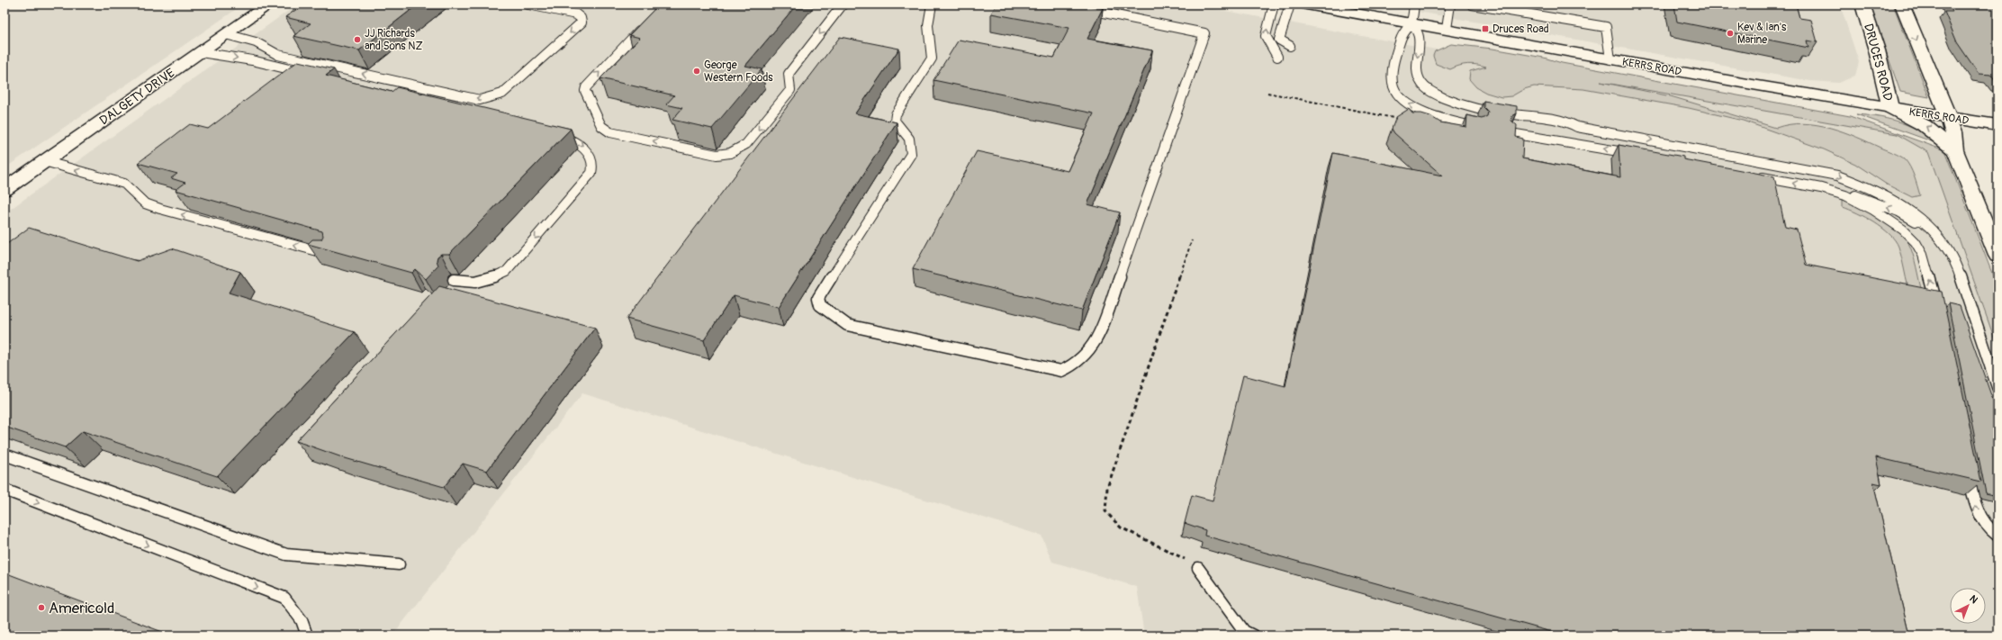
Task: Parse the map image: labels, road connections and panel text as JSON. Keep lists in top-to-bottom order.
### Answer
{
  "streets": {
    "main road": ["DRUCES ROAD", "KERRS ROAD", "DALGETY DRIVE"]
  },
  "crossings": [
    ["DRUCES ROAD", "KERRS ROAD"]
  ],
  "places": {
    "transit": ["Druces Road"],
    "other": [
      "Kev & Ian's Marine",
      "JJ Richards and Sons NZ",
      "George Western Foods",
      "Americold"
    ]
  },
  "north": "top right"
}
